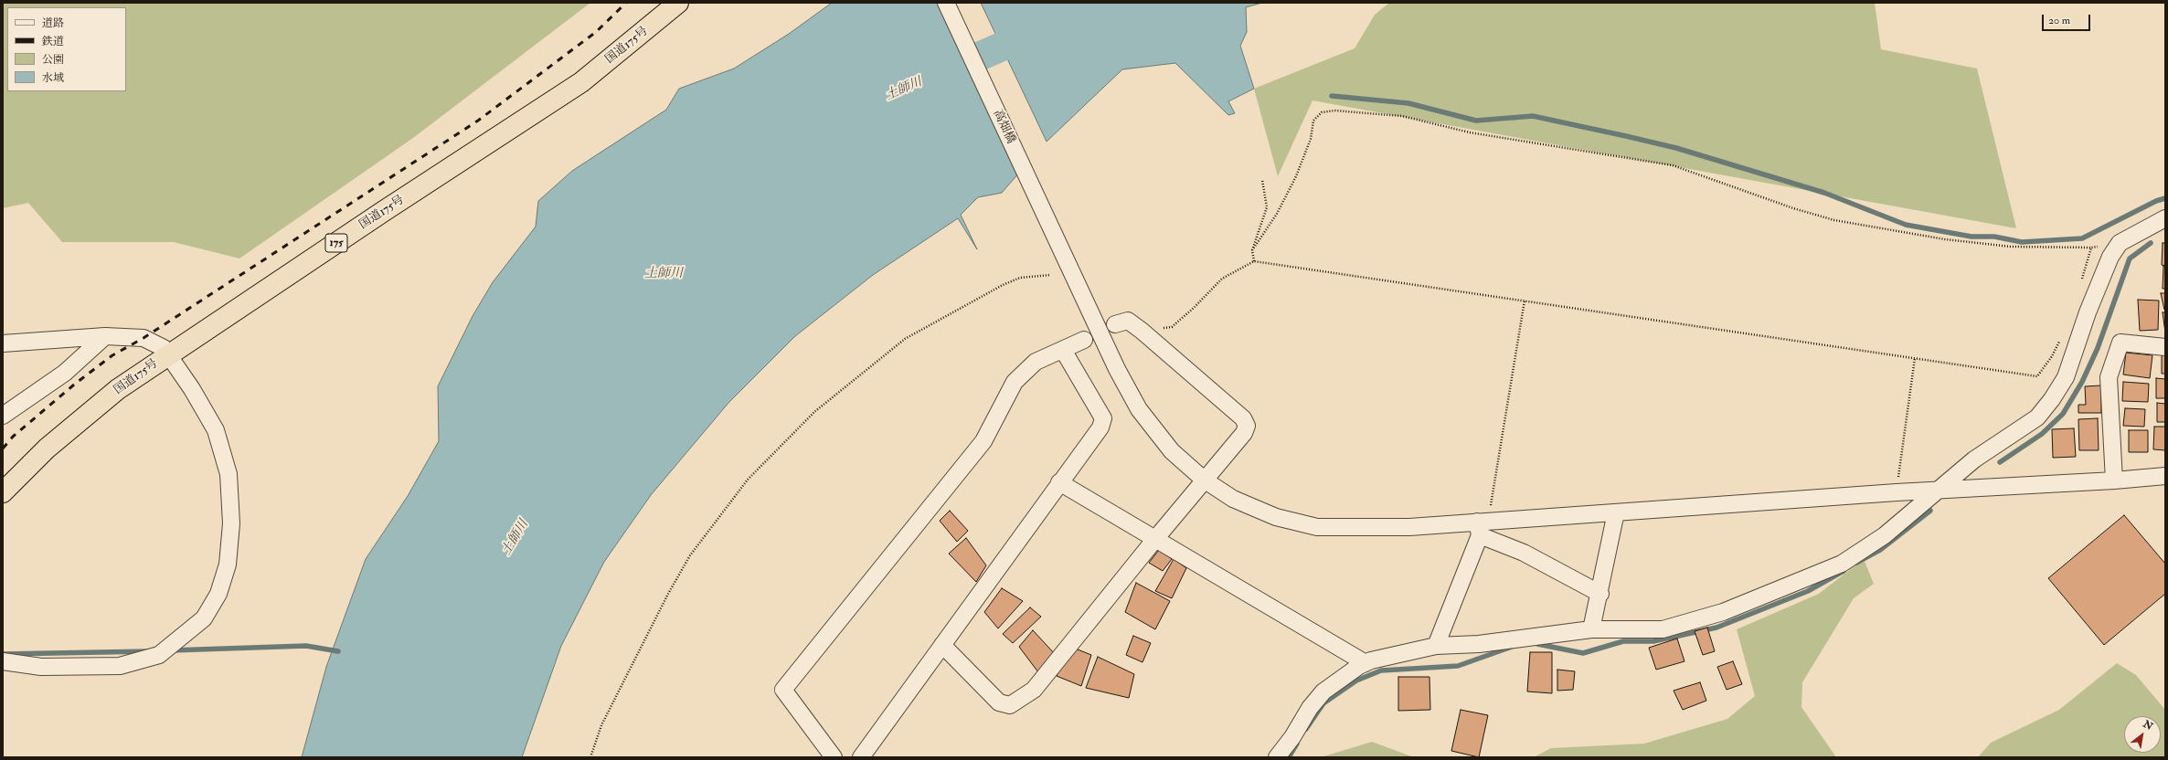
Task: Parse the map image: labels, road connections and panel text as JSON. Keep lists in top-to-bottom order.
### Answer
{
  "streets": {
    "highway": ["国道175号", "175"],
    "street": ["高畑橋"]
  },
  "water": ["土師川"],
  "legend": [
    "道路",
    "鉄道",
    "公園",
    "水域"
  ],
  "scale_bar": "20 m",
  "north": "top right"
}
